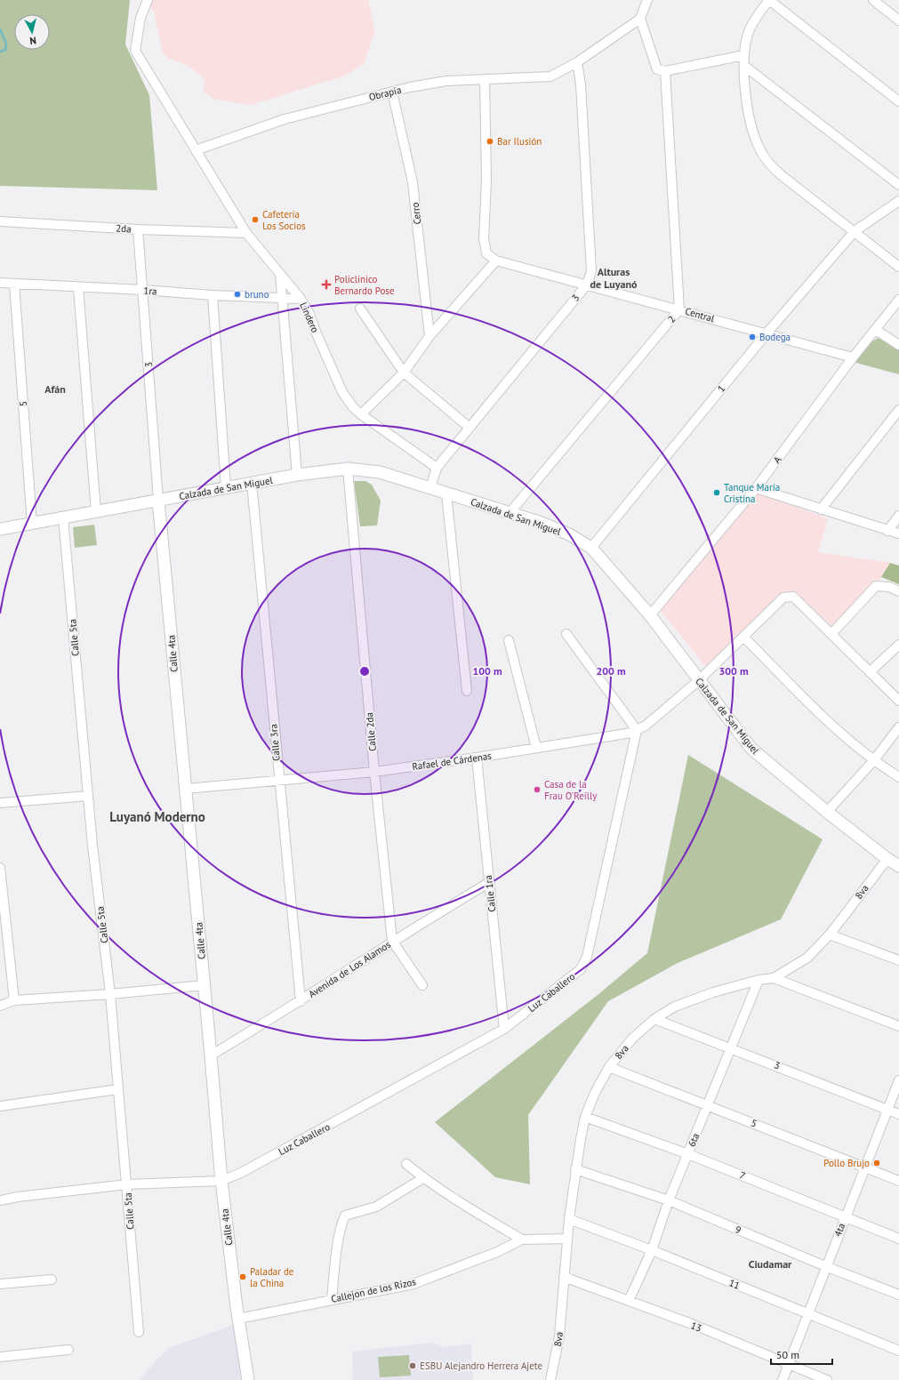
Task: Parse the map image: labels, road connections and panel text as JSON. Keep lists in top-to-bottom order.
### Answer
{
  "streets": {
    "main road": ["Calzada de San Miguel", "Calle 4ta"],
    "street": [
      "Obrapía",
      "Cerro",
      "2da",
      "1ra",
      "3",
      "Central",
      "Lindero",
      "2",
      "1",
      "5",
      "A",
      "Calle 5ta",
      "Calle 2da",
      "Calle 3ra",
      "Rafael de Cárdenas",
      "8va",
      "Calle 1ra",
      "Avenida de Los Alamos",
      "Luz Caballero",
      "6ta",
      "7",
      "9",
      "4ta",
      "11",
      "Callejon de los Rizos",
      "13"
    ]
  },
  "crossings": [
    ["Obrapía", "Cerro"],
    ["Obrapía", "3"],
    ["Obrapía", "Central"],
    ["Obrapía", "Lindero"],
    ["Obrapía", "2"],
    ["2da", "3"],
    ["2da", "Lindero"],
    ["1ra", "3"],
    ["1ra", "Lindero"],
    ["1ra", "5"],
    ["3", "Central"],
    ["3", "Lindero"],
    ["3", "Calzada de San Miguel"],
    ["3", "Calle 4ta"],
    ["3", "8va"],
    ["3", "6ta"],
    ["3", "4ta"],
    ["Central", "2"],
    ["Central", "1"],
    ["Central", "A"],
    ["2", "Calzada de San Miguel"],
    ["1", "Calzada de San Miguel"],
    ["5", "Calzada de San Miguel"],
    ["5", "8va"],
    ["5", "6ta"],
    ["5", "4ta"],
    ["A", "Calzada de San Miguel"],
    ["Calzada de San Miguel", "Calle 5ta"],
    ["Calzada de San Miguel", "Calle 4ta"],
    ["Calzada de San Miguel", "Calle 2da"],
    ["Calzada de San Miguel", "Calle 3ra"],
    ["Calzada de San Miguel", "Rafael de Cárdenas"],
    ["Calzada de San Miguel", "8va"],
    ["Calle 5ta", "Luz Caballero"],
    ["Calle 4ta", "Rafael de Cárdenas"],
    ["Calle 4ta", "Avenida de Los Alamos"],
    ["Calle 4ta", "Luz Caballero"],
    ["Calle 4ta", "Callejon de los Rizos"],
    ["Calle 2da", "Rafael de Cárdenas"],
    ["Calle 2da", "Avenida de Los Alamos"],
    ["Calle 3ra", "Rafael de Cárdenas"],
    ["Calle 3ra", "Avenida de Los Alamos"],
    ["Rafael de Cárdenas", "Calle 1ra"],
    ["Rafael de Cárdenas", "Luz Caballero"],
    ["8va", "6ta"],
    ["8va", "7"],
    ["8va", "9"],
    ["8va", "11"],
    ["8va", "Callejon de los Rizos"],
    ["8va", "13"],
    ["Calle 1ra", "Avenida de Los Alamos"],
    ["Calle 1ra", "Luz Caballero"],
    ["6ta", "7"],
    ["6ta", "9"],
    ["6ta", "11"],
    ["6ta", "13"],
    ["7", "4ta"],
    ["9", "4ta"],
    ["4ta", "11"],
    ["4ta", "13"]
  ],
  "districts": [
    "Alturas de Luyanó",
    "Afán",
    "Luyanó Moderno",
    "Ciudamar"
  ],
  "places": {
    "other": [
      "Bar Ilusión",
      "Cafetería Los Socios",
      "bruno",
      "Bodega",
      "Tanque María Cristina",
      "Casa de la Frau O'Reilly",
      "Pollo Brujo",
      "Paladar de la China",
      "ESBU Alejandro Herrera Ajete"
    ],
    "health": ["Policlínico Bernardo Pose"]
  },
  "scale_bar": "50 m",
  "north": "bottom",
  "rings": ["100 m", "200 m", "300 m"]
}
